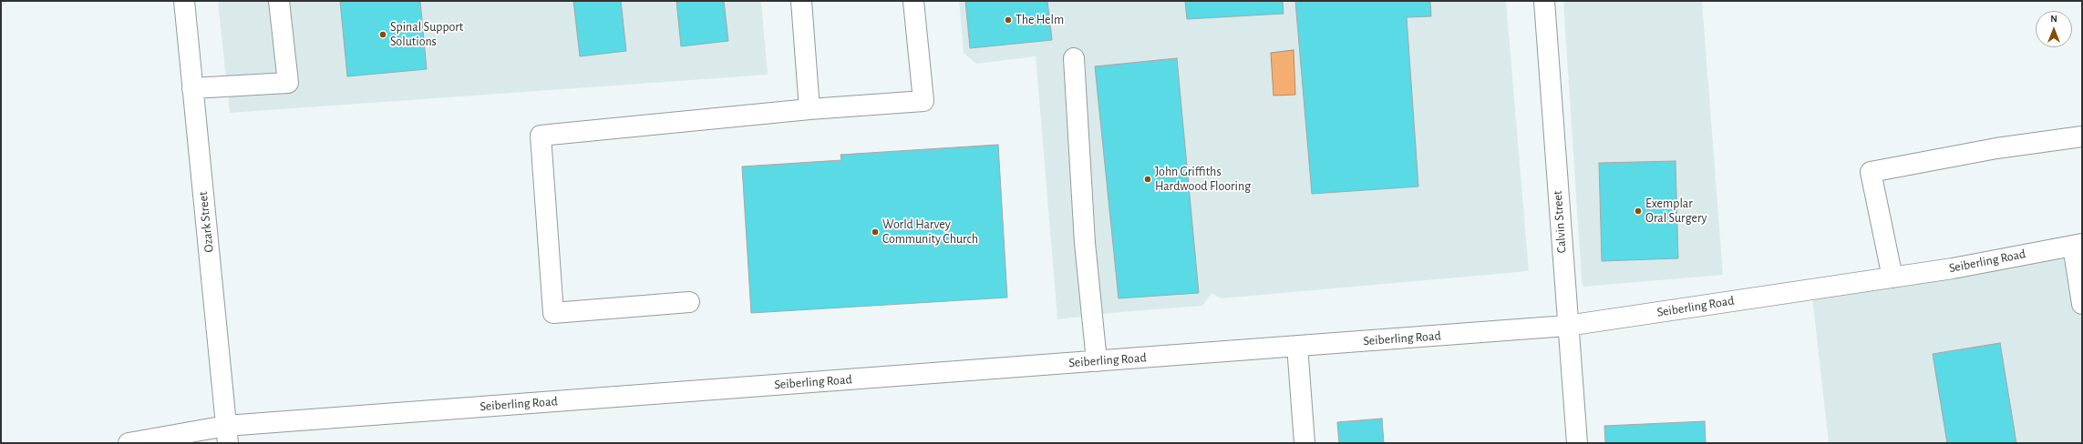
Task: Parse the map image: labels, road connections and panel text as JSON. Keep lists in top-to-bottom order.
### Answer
{
  "streets": {
    "street": ["Ozark Street", "Calvin Street", "Seiberling Road"]
  },
  "crossings": [
    ["Ozark Street", "Seiberling Road"],
    ["Calvin Street", "Seiberling Road"]
  ],
  "places": [
    "The Helm",
    "Spinal Support Solutions",
    "John Griffiths Hardwood Flooring",
    "Exemplar Oral Surgery",
    "World Harvey Community Church"
  ],
  "north": "top"
}
